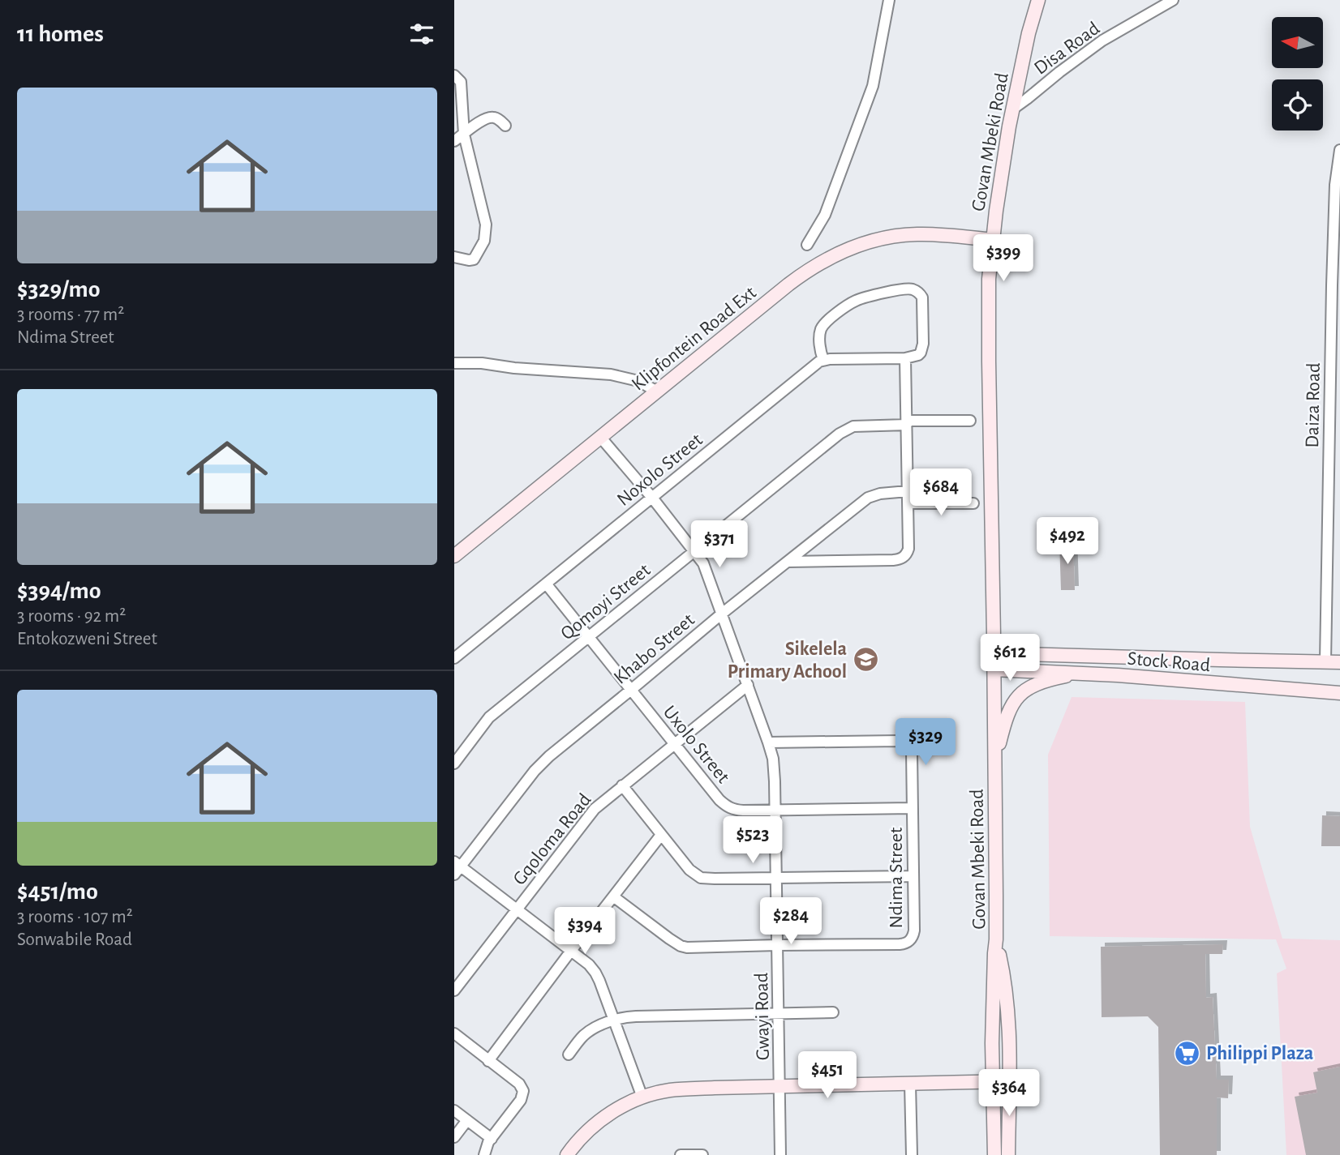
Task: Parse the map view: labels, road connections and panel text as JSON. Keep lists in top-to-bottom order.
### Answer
{
  "streets": {
    "main road": ["Govan Mbeki Road", "Klipfontein Road Ext", "Stock Road"],
    "street": [
      "Disa Road",
      "Daiza Road",
      "Noxolo Street",
      "Qomoyi Street",
      "Khabo Street",
      "Uxolo Street",
      "Gqoloma Road",
      "Ndima Street",
      "Gwayi Road"
    ]
  },
  "crossings": [
    ["Disa Road", "Govan Mbeki Road"],
    ["Govan Mbeki Road", "Klipfontein Road Ext"],
    ["Govan Mbeki Road", "Stock Road"],
    ["Klipfontein Road Ext", "Gwayi Road"],
    ["Daiza Road", "Stock Road"],
    ["Noxolo Street", "Uxolo Street"],
    ["Noxolo Street", "Gwayi Road"],
    ["Qomoyi Street", "Uxolo Street"],
    ["Qomoyi Street", "Gwayi Road"],
    ["Khabo Street", "Uxolo Street"],
    ["Khabo Street", "Gwayi Road"],
    ["Uxolo Street", "Gqoloma Road"],
    ["Uxolo Street", "Ndima Street"],
    ["Uxolo Street", "Gwayi Road"],
    ["Gqoloma Road", "Gwayi Road"],
    ["Ndima Street", "Gwayi Road"]
  ],
  "places": {
    "school or university": ["Sikelela Primary Achool"],
    "supermarket": ["Philippi Plaza"]
  },
  "north": "left",
  "page": {
    "heading": "11 homes",
    "list": [
      {
        "name": "$329/mo",
        "note": "3 rooms · 77 m² · Ndima Street"
      },
      {
        "name": "$394/mo",
        "note": "3 rooms · 92 m² · Entokozweni Street"
      },
      {
        "name": "$451/mo",
        "note": "3 rooms · 107 m² · Sonwabile Road"
      }
    ],
    "price": [
      "$399",
      "$684",
      "$492",
      "$371",
      "$612",
      "$329",
      "$523",
      "$284",
      "$394",
      "$451",
      "$364"
    ]
  }
}
